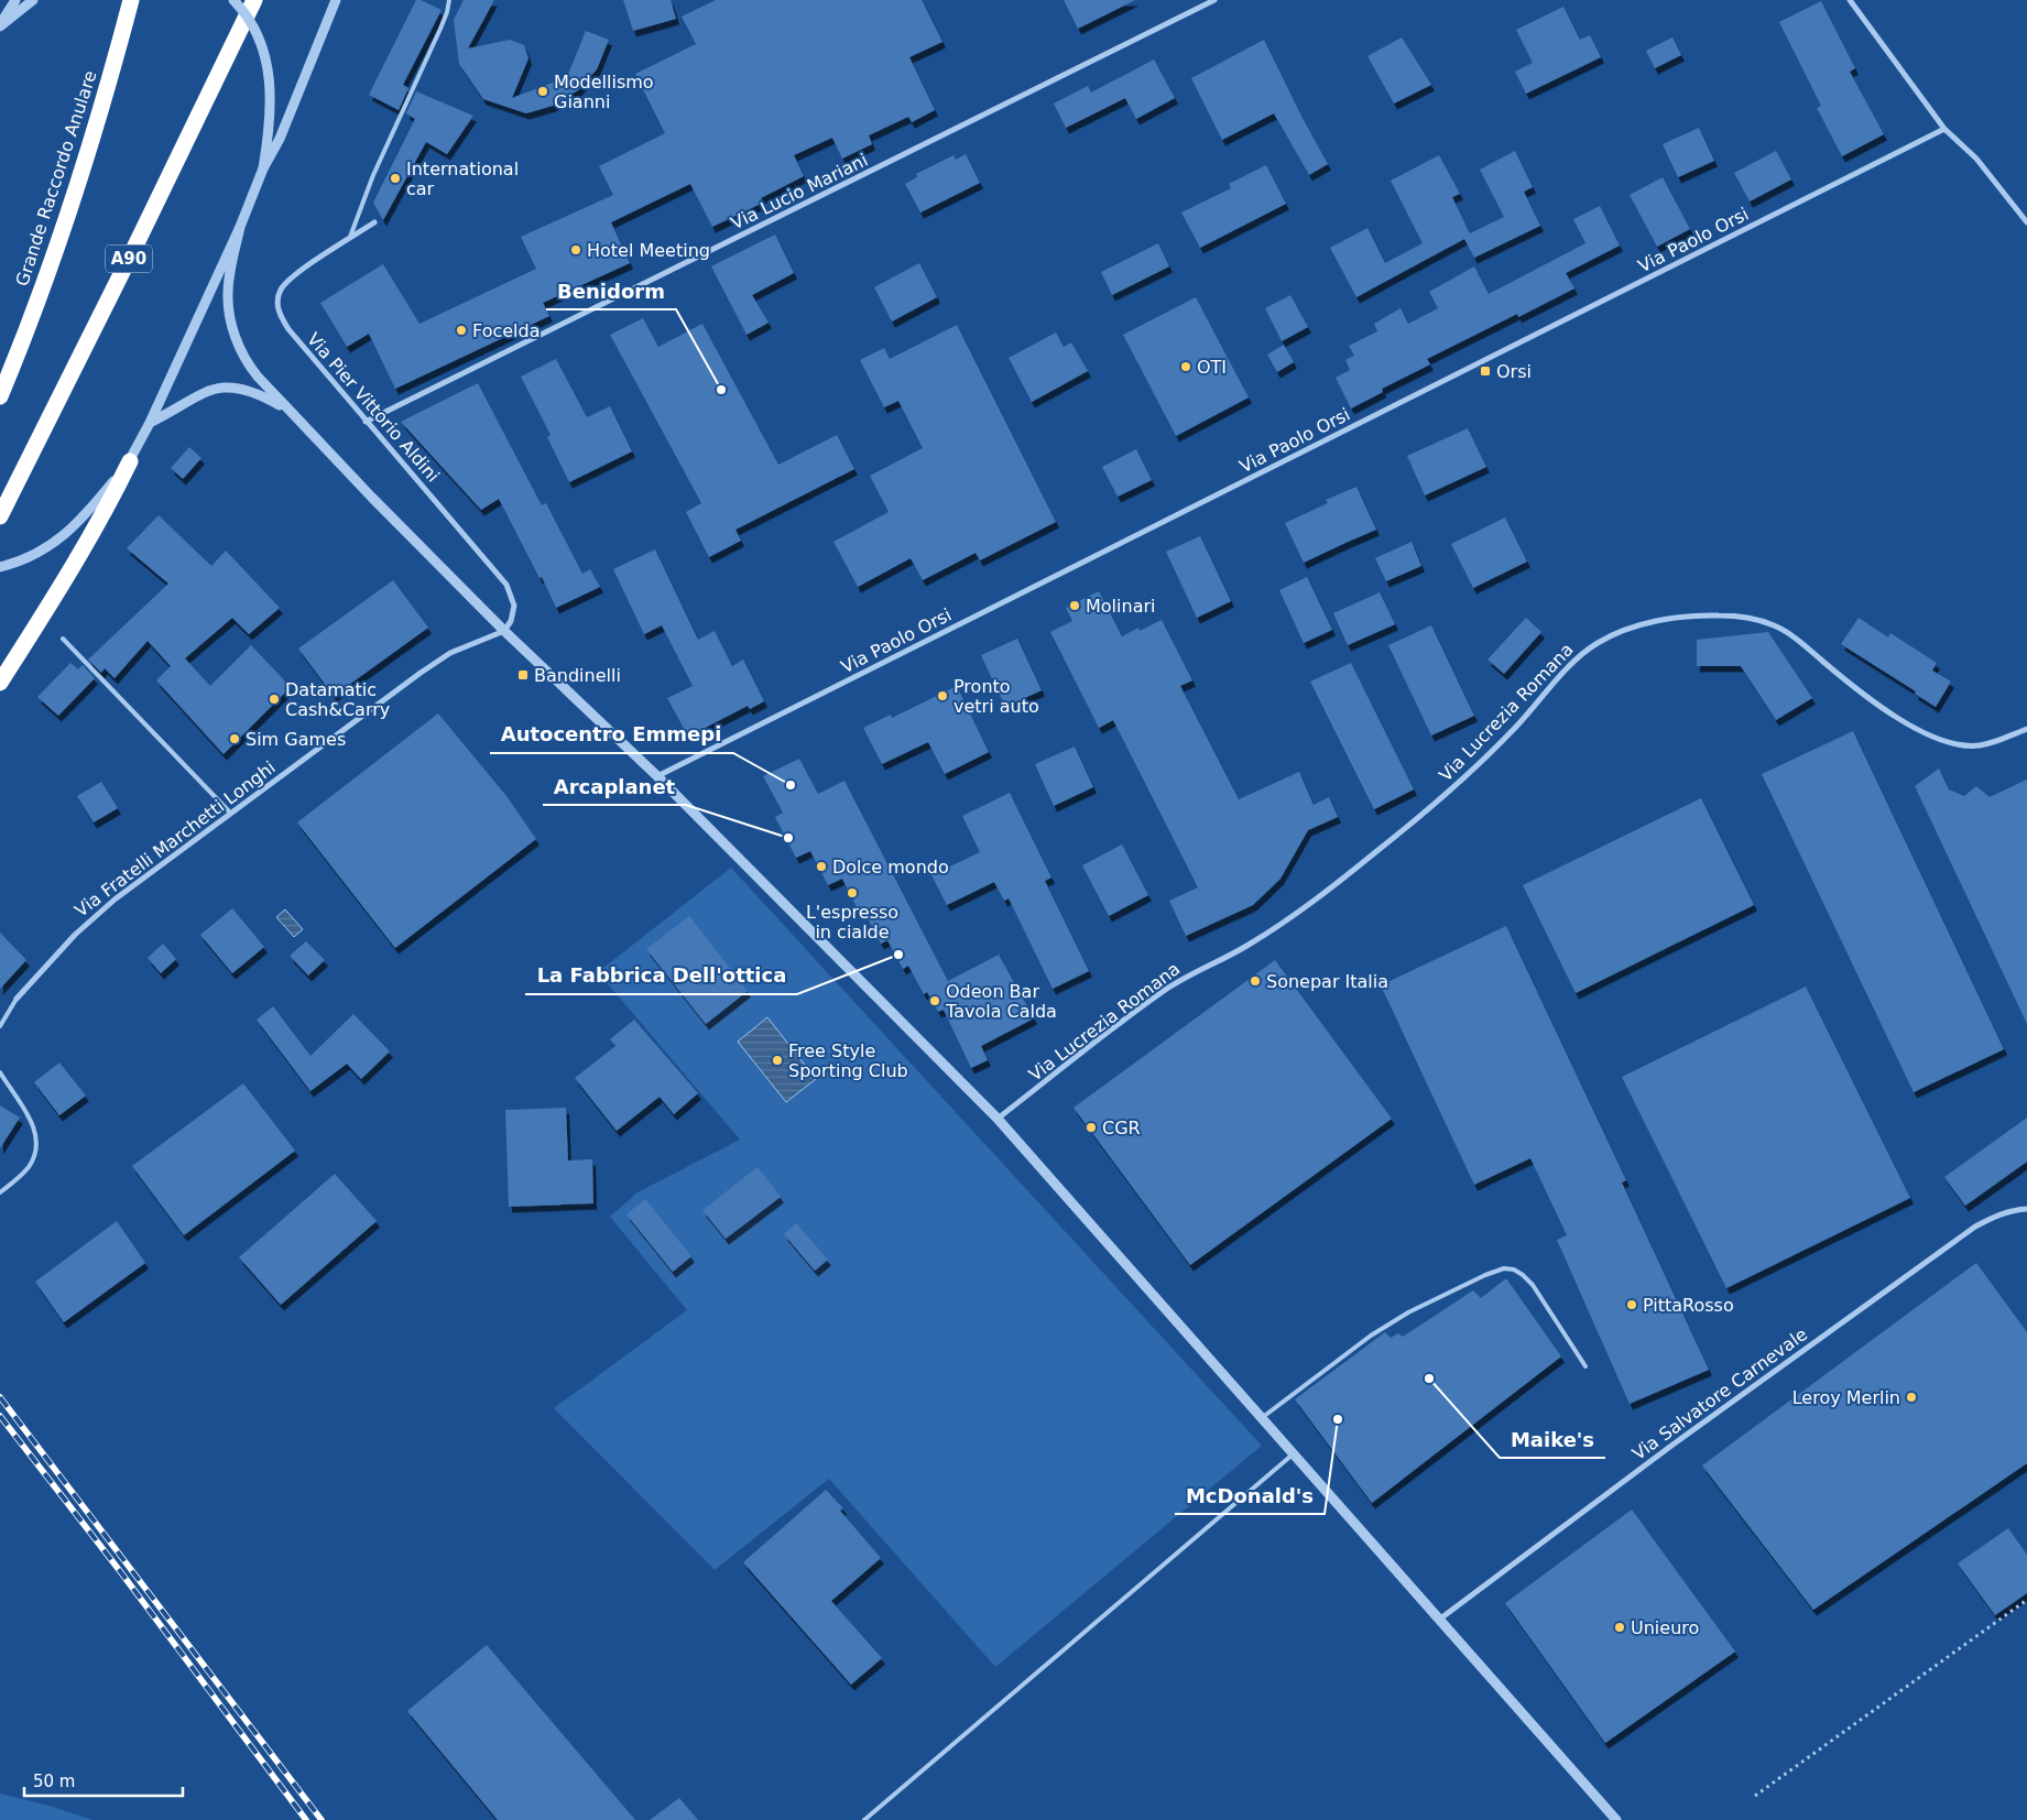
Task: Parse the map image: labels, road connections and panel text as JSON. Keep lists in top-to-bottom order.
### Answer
{
  "streets": {
    "highway": ["Grande Raccordo Anulare", "A90"],
    "street": [
      "Via Lucio Mariani",
      "Via Paolo Orsi",
      "Via Pier Vittorio Aldini",
      "Via Lucrezia Romana",
      "Via Fratelli Marchetti Longhi",
      "Via Salvatore Carnevale"
    ]
  },
  "crossings": [
    ["Via Lucio Mariani", "Via Pier Vittorio Aldini"],
    ["Via Pier Vittorio Aldini", "Via Fratelli Marchetti Longhi"]
  ],
  "places": {
    "other": [
      "Modellismo Gianni",
      "International car",
      "Hotel Meeting",
      "Focelda",
      "OTI",
      "Benidorm",
      "Molinari",
      "Pronto vetri auto",
      "Datamatic Cash&Carry",
      "Sim Games",
      "Autocentro Emmepi",
      "Arcaplanet",
      "Dolce mondo",
      "L'espresso in cialde",
      "La Fabbrica Dell'ottica",
      "Sonepar Italia",
      "Odeon Bar Tavola Calda",
      "Free Style Sporting Club",
      "CGR",
      "PittaRosso",
      "Maike's",
      "Leroy Merlin",
      "McDonald's",
      "Unieuro"
    ],
    "transit": ["Orsi", "Bandinelli"]
  },
  "scale_bar": "50 m"
}
